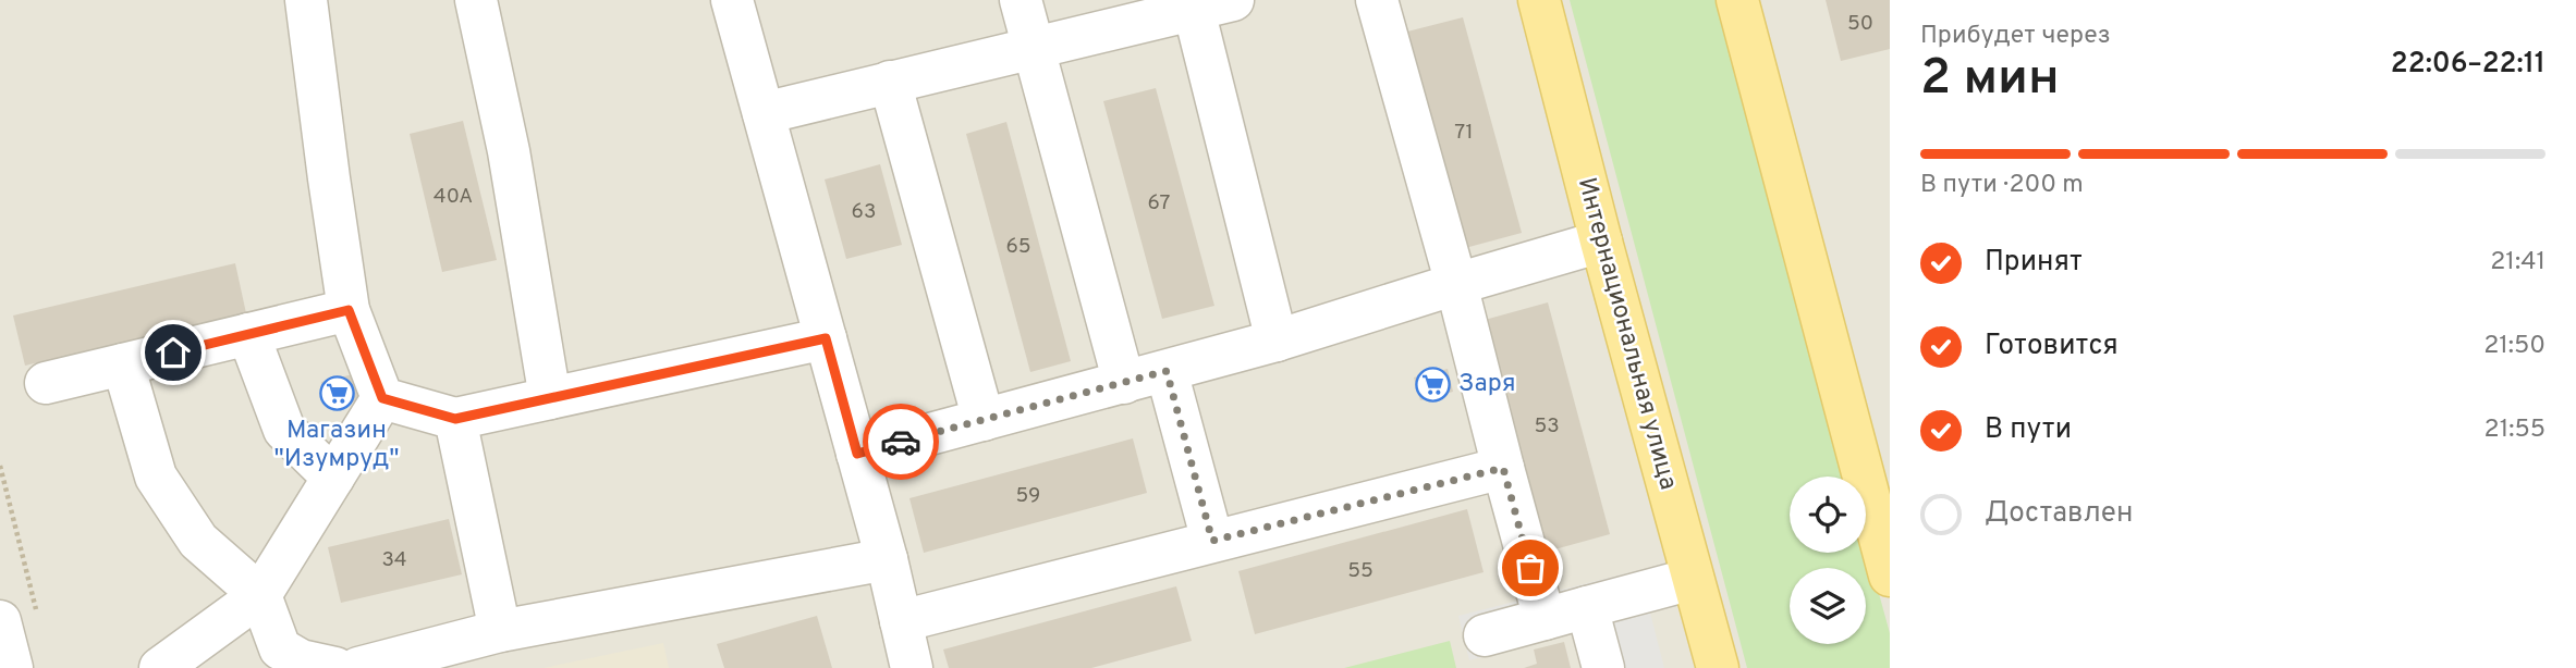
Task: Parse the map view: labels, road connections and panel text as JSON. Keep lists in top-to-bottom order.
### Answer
{
  "streets": {
    "main road": ["Интернациональная улица"]
  },
  "places": {
    "supermarket": ["Заря", "Магазин \"Изумруд\""]
  },
  "house_numbers": [
    "50",
    "71",
    "40А",
    "67",
    "63",
    "65",
    "53",
    "59",
    "34",
    "55"
  ],
  "page": {
    "heading": ["2 мин", "Прибудет через", "22:06–22:11"],
    "bar": "В пути · 200 m",
    "list": [
      ["Принят", "21:41"],
      ["Готовится", "21:50"],
      ["В пути", "21:55"],
      "Доставлен"
    ]
  }
}
